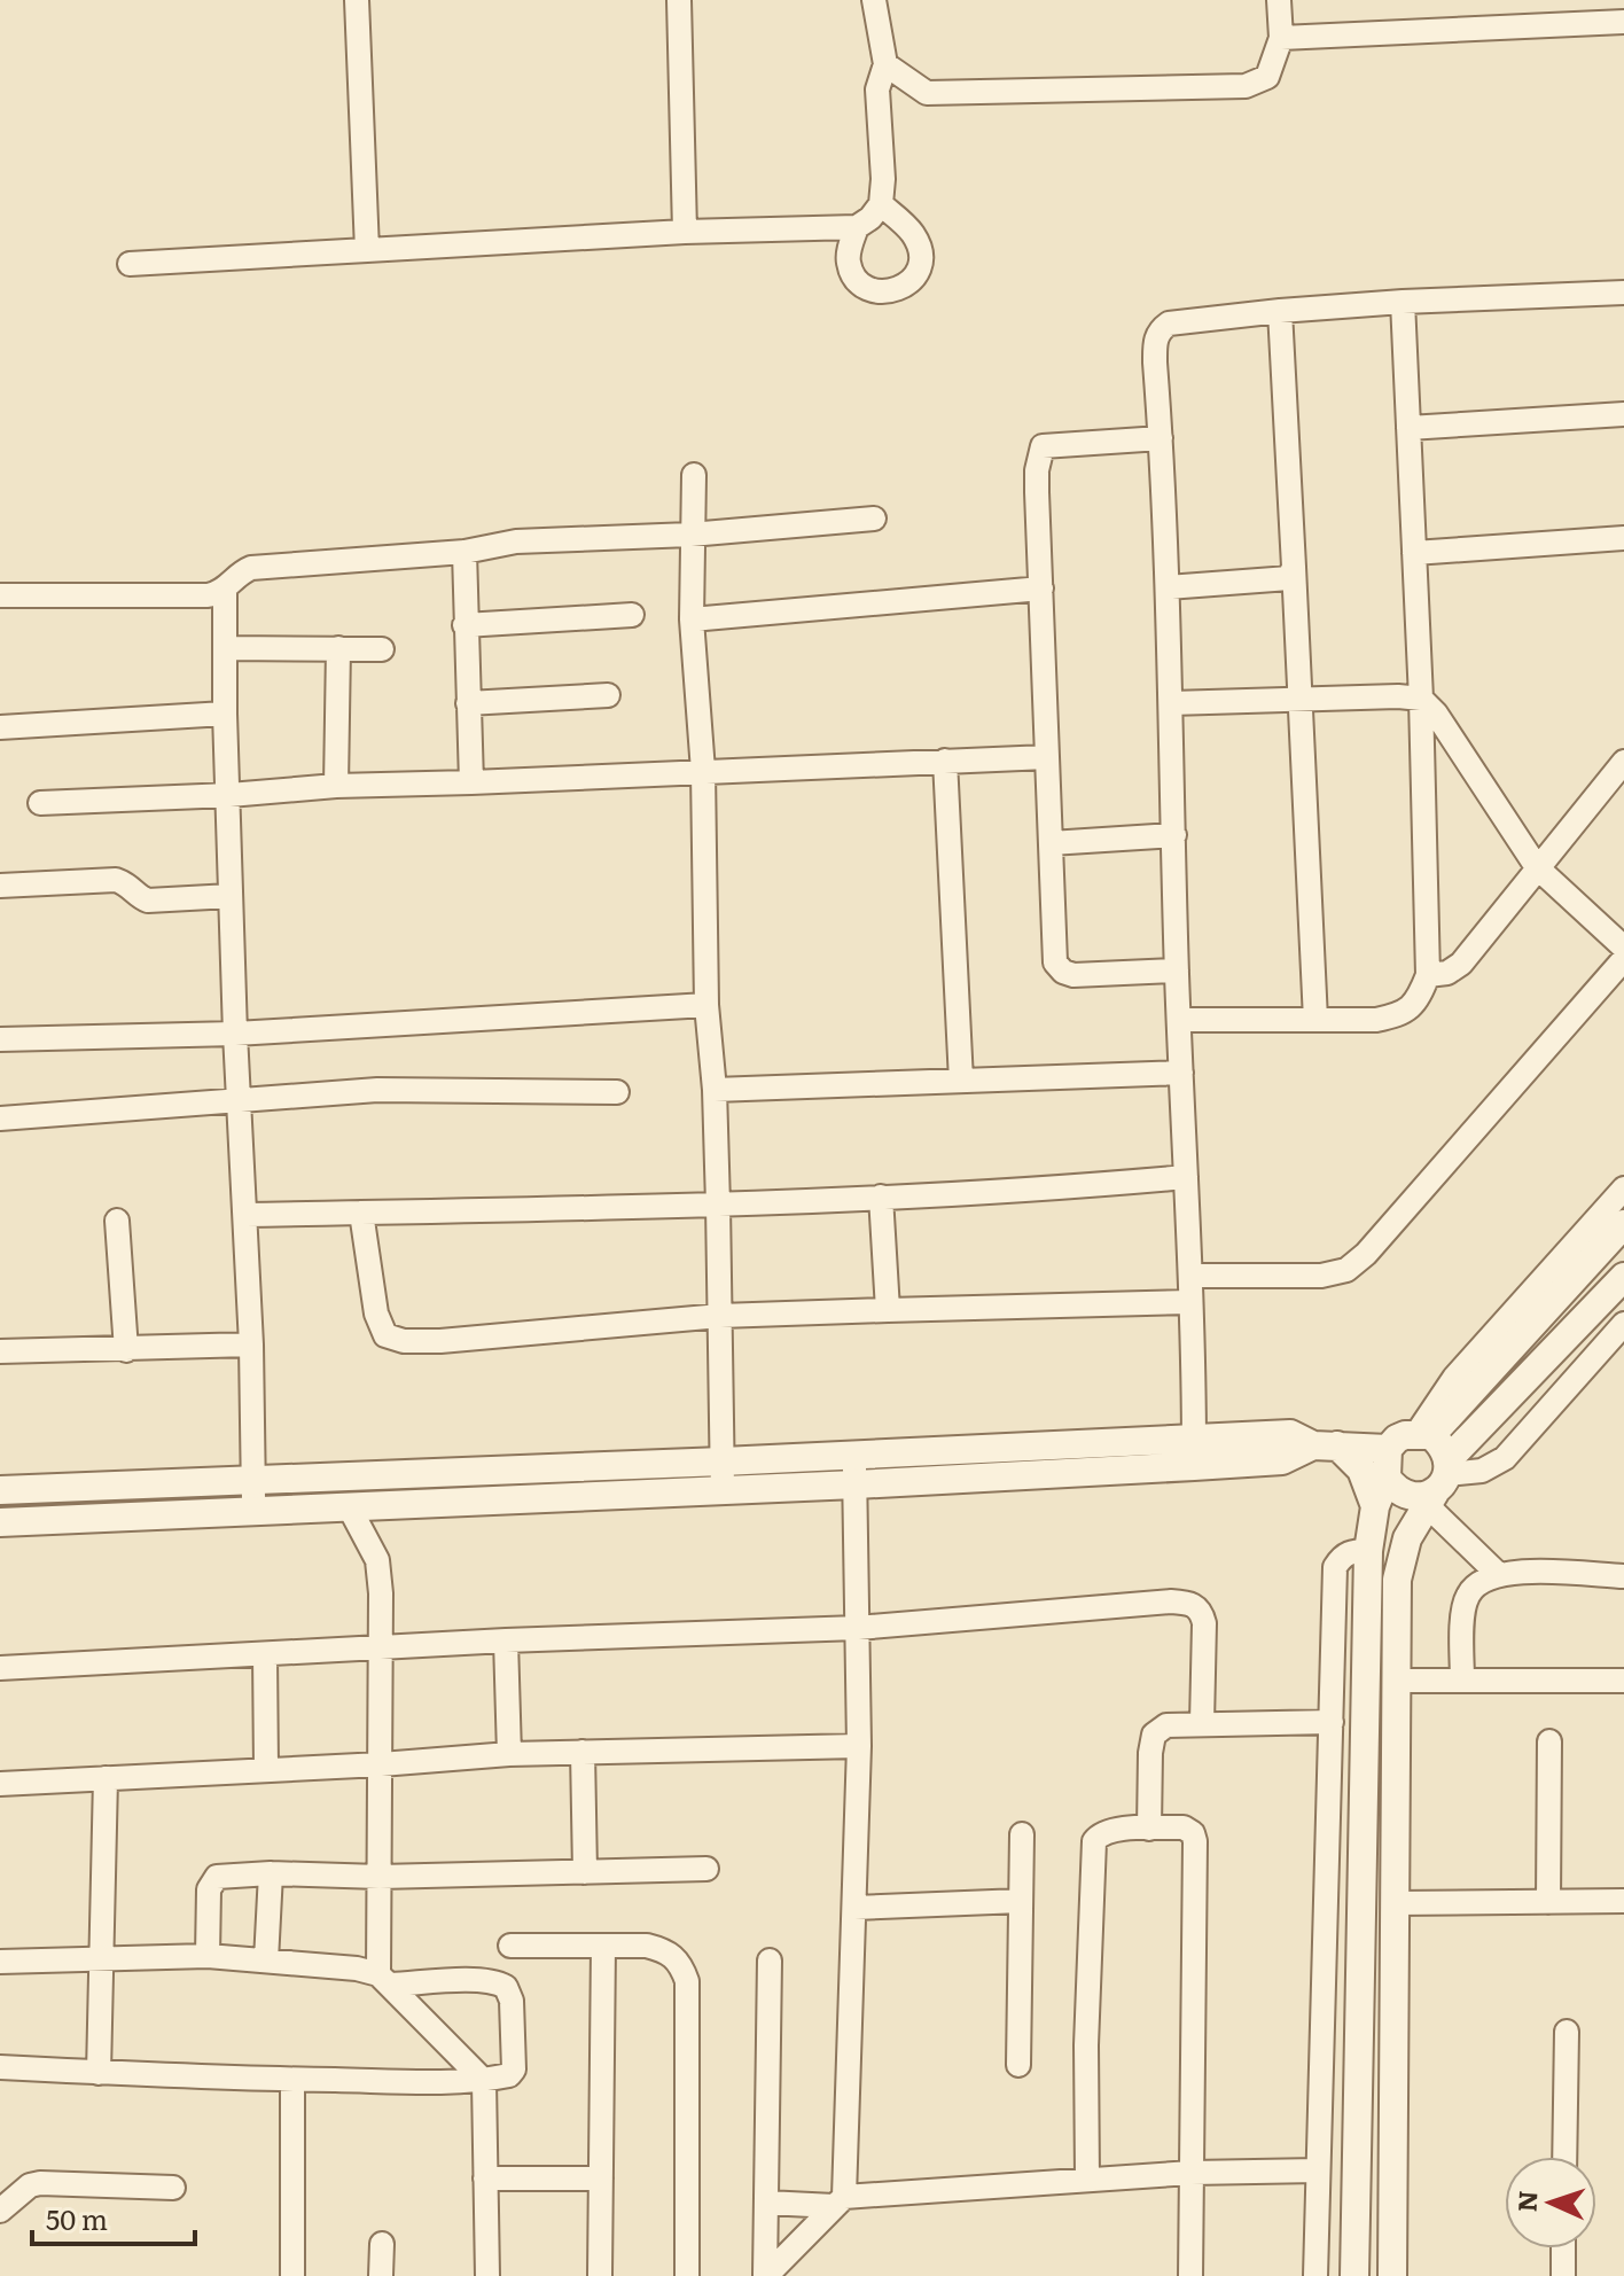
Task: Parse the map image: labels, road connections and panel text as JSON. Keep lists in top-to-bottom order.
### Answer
{
  "scale_bar": "50 m",
  "north": "left"
}
